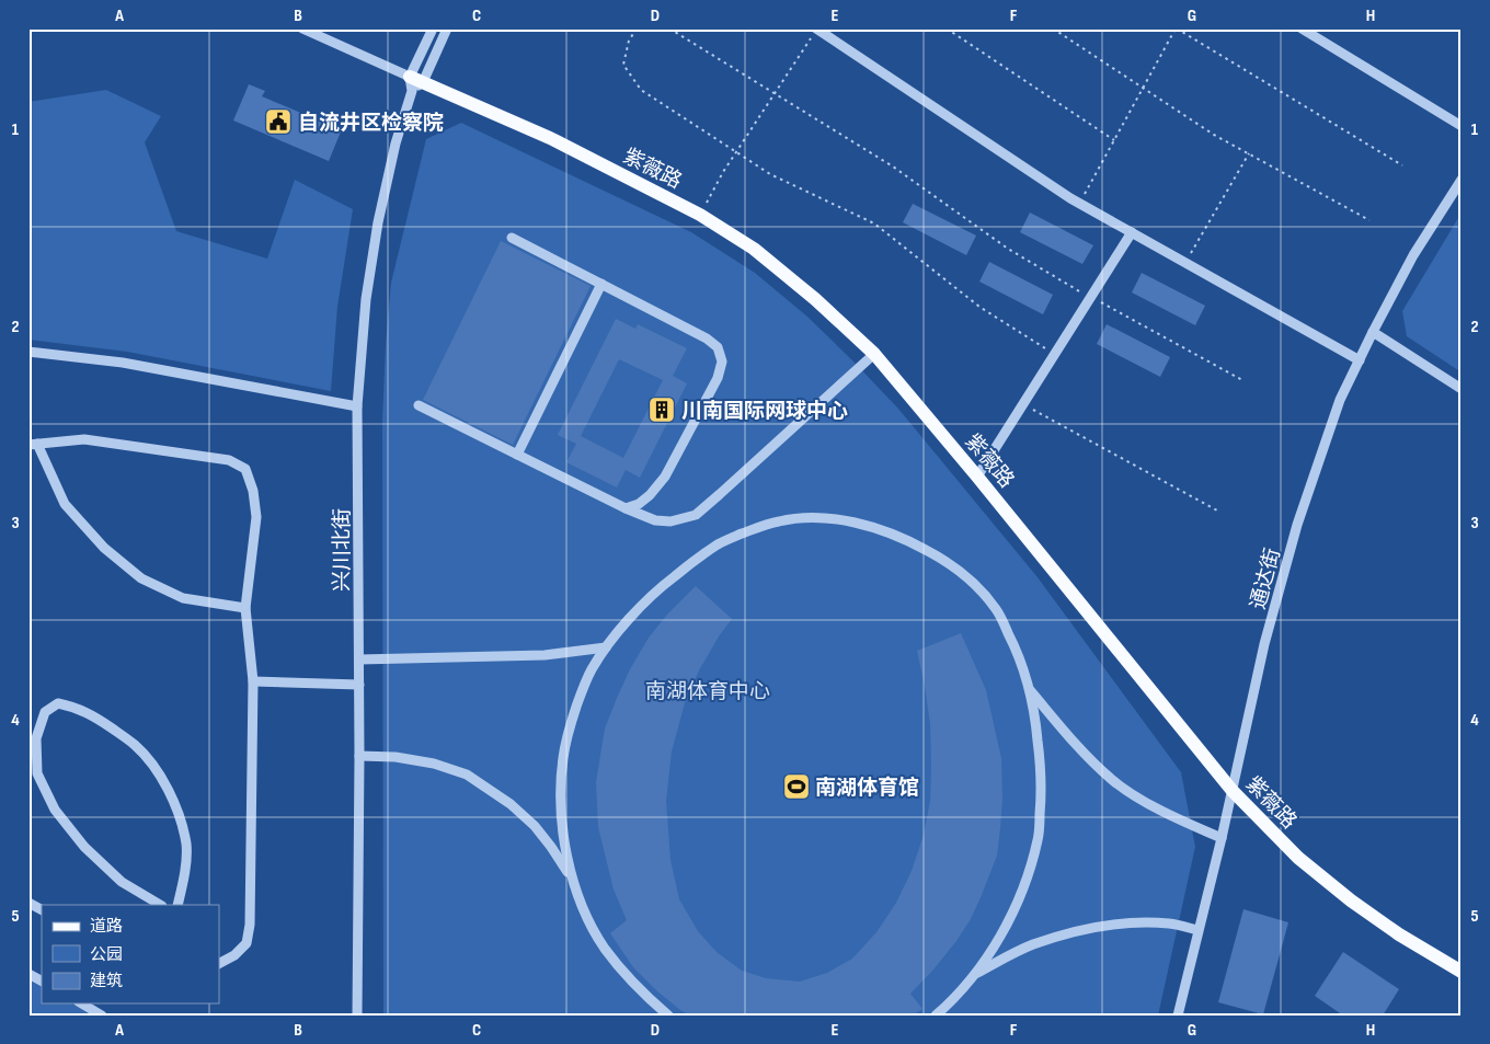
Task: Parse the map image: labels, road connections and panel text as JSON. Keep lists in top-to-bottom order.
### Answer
{
  "streets": {
    "main road": ["紫薇路"],
    "street": ["兴川北街", "通达街"]
  },
  "crossings": [
    ["紫薇路", "兴川北街"],
    ["紫薇路", "通达街"]
  ],
  "parks": ["南湖体育中心"],
  "places": {
    "public building": ["自流井区检察院"],
    "building": ["川南国际网球中心"],
    "sports": ["南湖体育馆"]
  },
  "legend": ["道路", "公园", "建筑"],
  "grid": {
    "columns": [
      "A",
      "B",
      "C",
      "D",
      "E",
      "F",
      "G",
      "H"
    ],
    "rows": [
      "1",
      "2",
      "3",
      "4",
      "5"
    ]
  }
}
